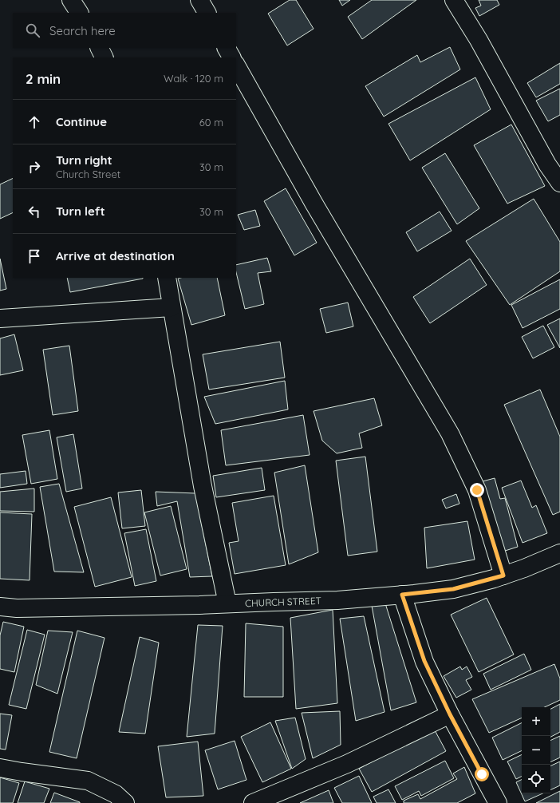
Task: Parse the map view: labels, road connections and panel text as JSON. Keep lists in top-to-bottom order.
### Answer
{
  "streets": {
    "street": ["CHURCH STREET"]
  },
  "page": {
    "search": "Search here",
    "heading": ["2 min", "Walk · 120 m"],
    "list": [
      ["Continue", "60 m"],
      ["Turn right", "Church Street", "30 m"],
      ["Turn left", "30 m"],
      "Arrive at destination"
    ],
    "map_buttons": ["+", "−"]
  }
}
